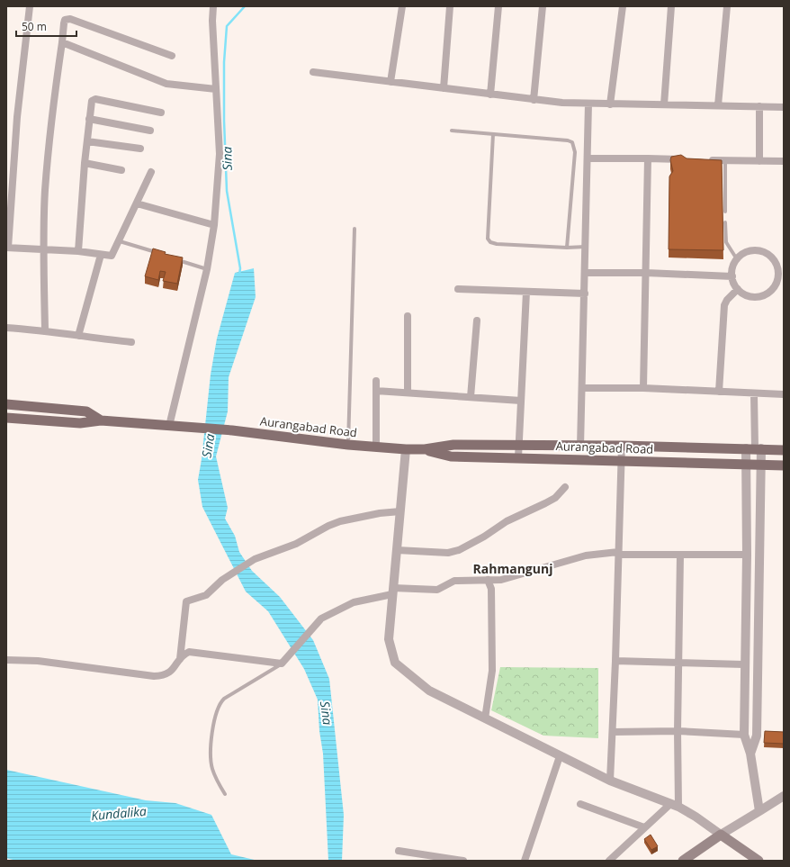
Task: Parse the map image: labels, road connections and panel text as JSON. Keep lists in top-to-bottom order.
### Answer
{
  "streets": {
    "main road": ["Aurangabad Road"]
  },
  "districts": ["Rahmangunj"],
  "water": ["Sina", "Kundalika"],
  "scale_bar": "50 m"
}
